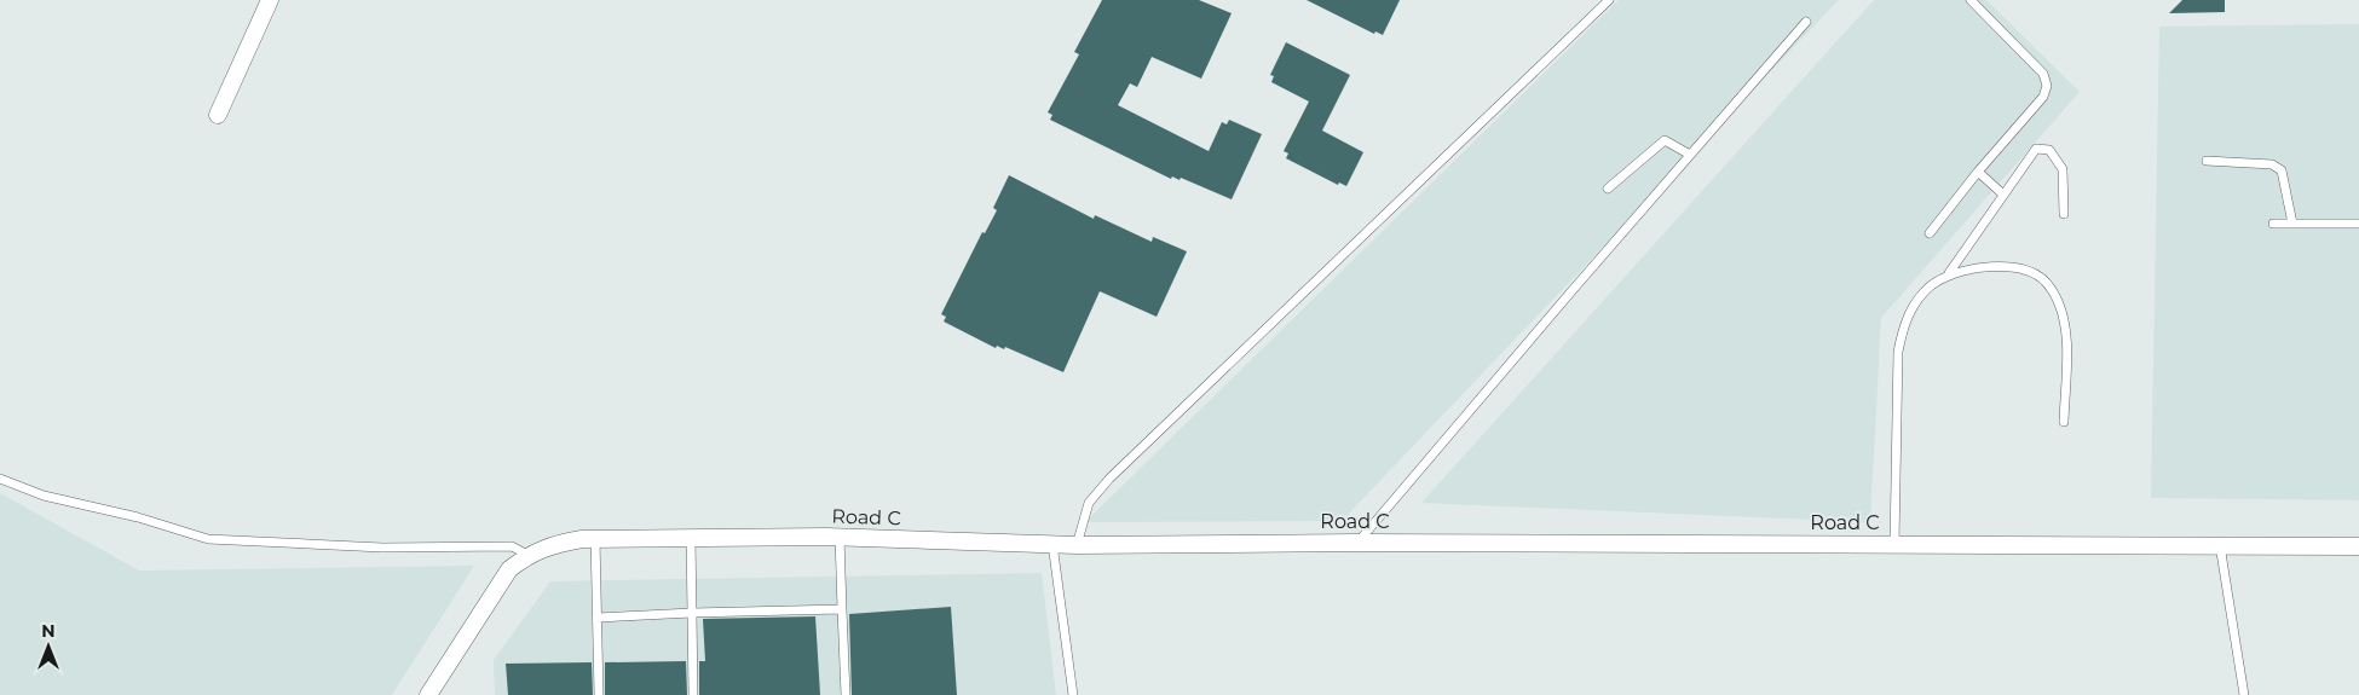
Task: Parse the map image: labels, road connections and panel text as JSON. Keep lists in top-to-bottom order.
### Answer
{
  "streets": {
    "street": ["Road C"]
  },
  "north": "top"
}
